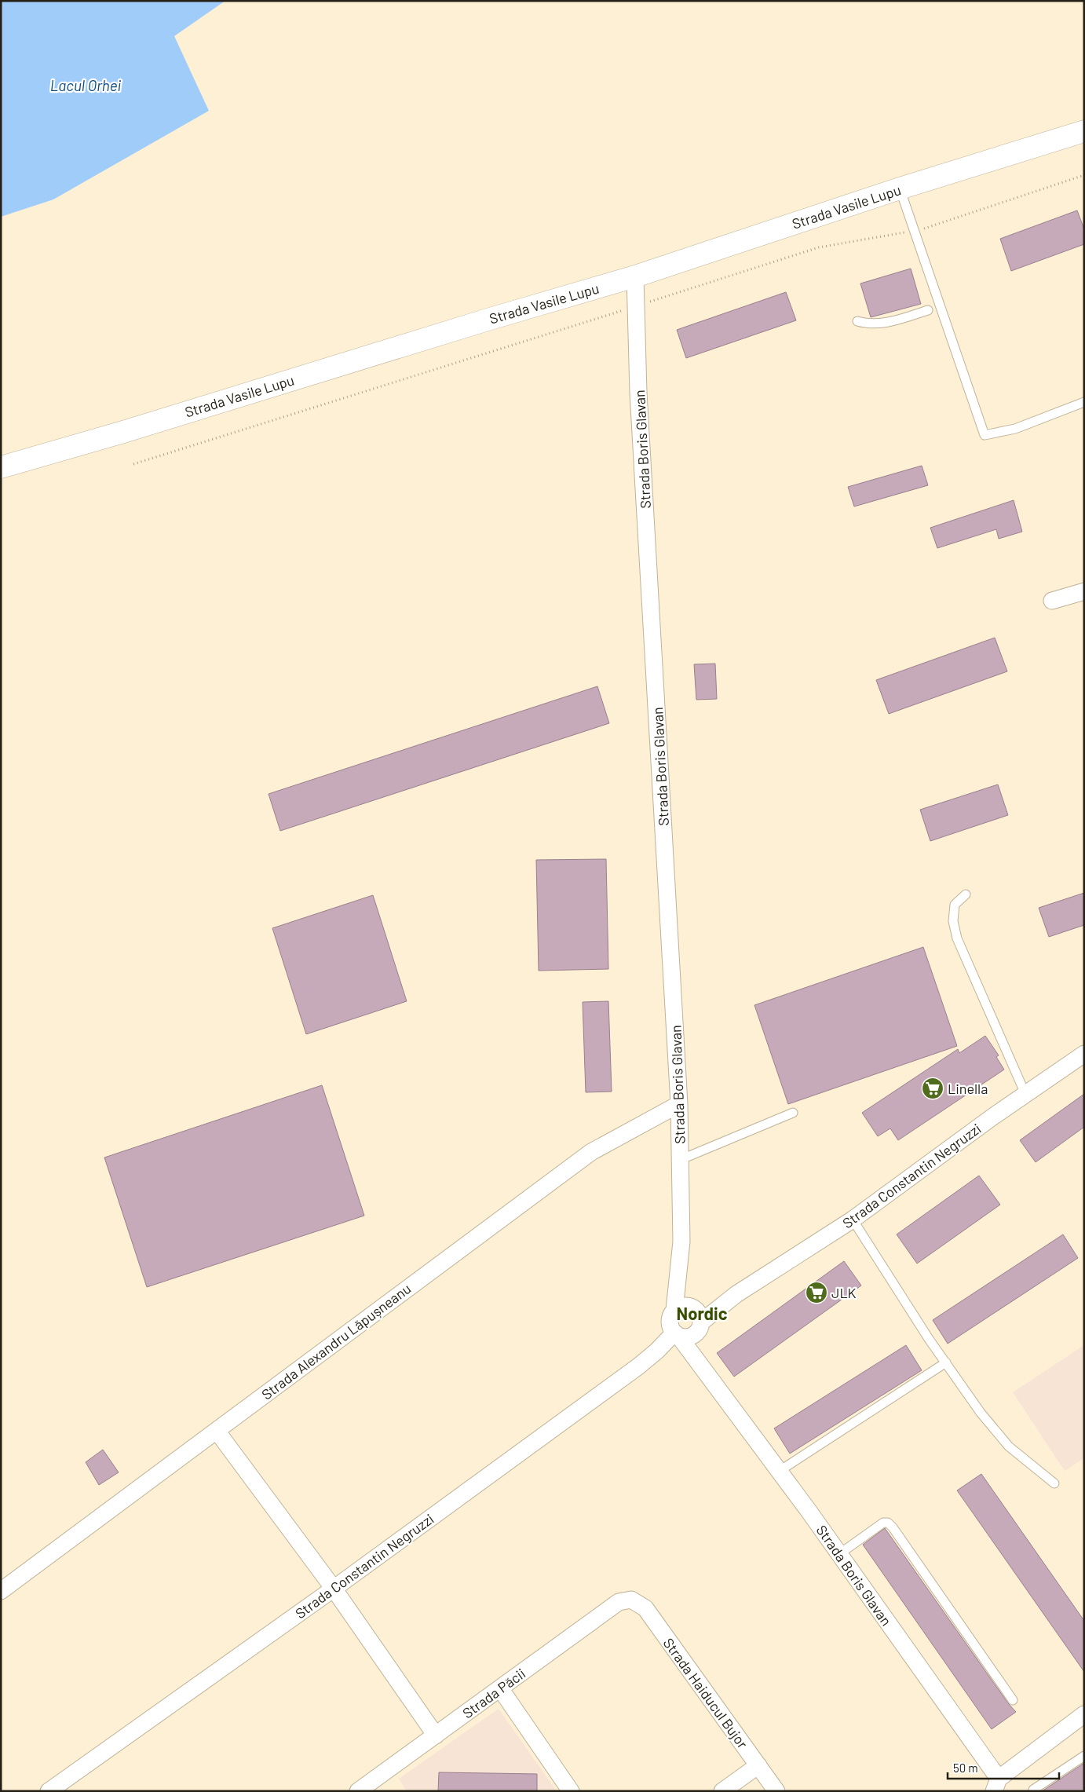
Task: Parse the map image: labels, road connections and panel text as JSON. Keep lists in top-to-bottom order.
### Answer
{
  "streets": {
    "main road": ["Strada Vasile Lupu"],
    "street": [
      "Strada Boris Glavan",
      "Strada Constantin Negruzzi",
      "Strada Alexandru Lăpușneanu",
      "Strada Păcii",
      "Strada Haiducul Bujor"
    ]
  },
  "crossings": [
    ["Strada Vasile Lupu", "Strada Boris Glavan"],
    ["Strada Boris Glavan", "Strada Constantin Negruzzi"],
    ["Strada Boris Glavan", "Strada Alexandru Lăpușneanu"],
    ["Strada Păcii", "Strada Haiducul Bujor"]
  ],
  "districts": ["Nordic"],
  "water": ["Lacul Orhei"],
  "places": {
    "supermarket": ["Linella", "JLK"]
  },
  "scale_bar": "50 m"
}
